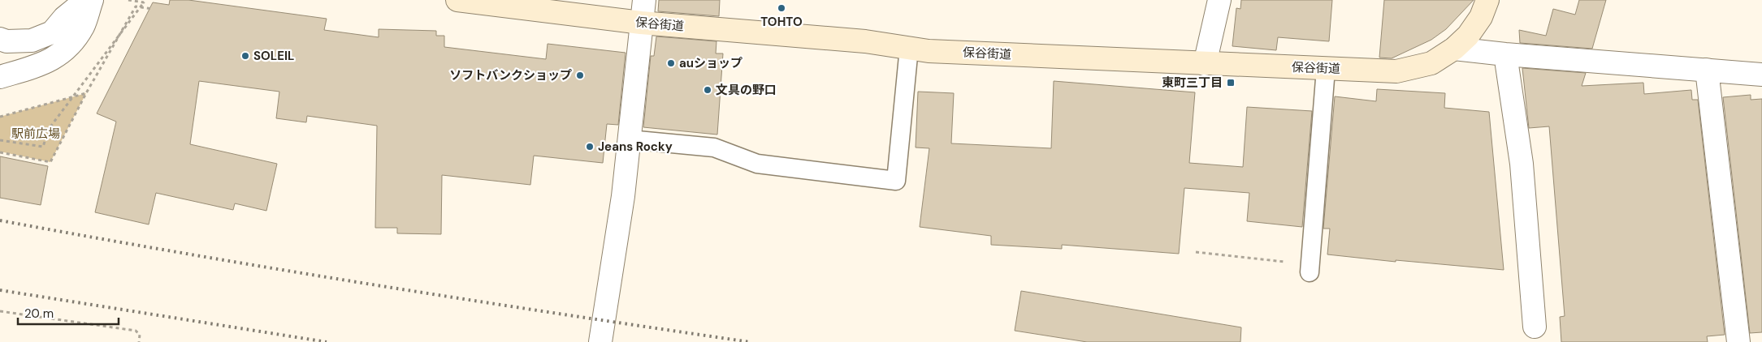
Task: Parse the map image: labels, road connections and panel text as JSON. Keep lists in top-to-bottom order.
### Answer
{
  "streets": {
    "main road": ["保谷街道"]
  },
  "parks": ["駅前広場"],
  "places": {
    "other": [
      "TOHTO",
      "SOLEIL",
      "auショップ",
      "ソフトバンクショップ",
      "文具の野口",
      "Jeans Rocky"
    ],
    "transit": ["東町三丁目"]
  },
  "scale_bar": "20 m"
}
